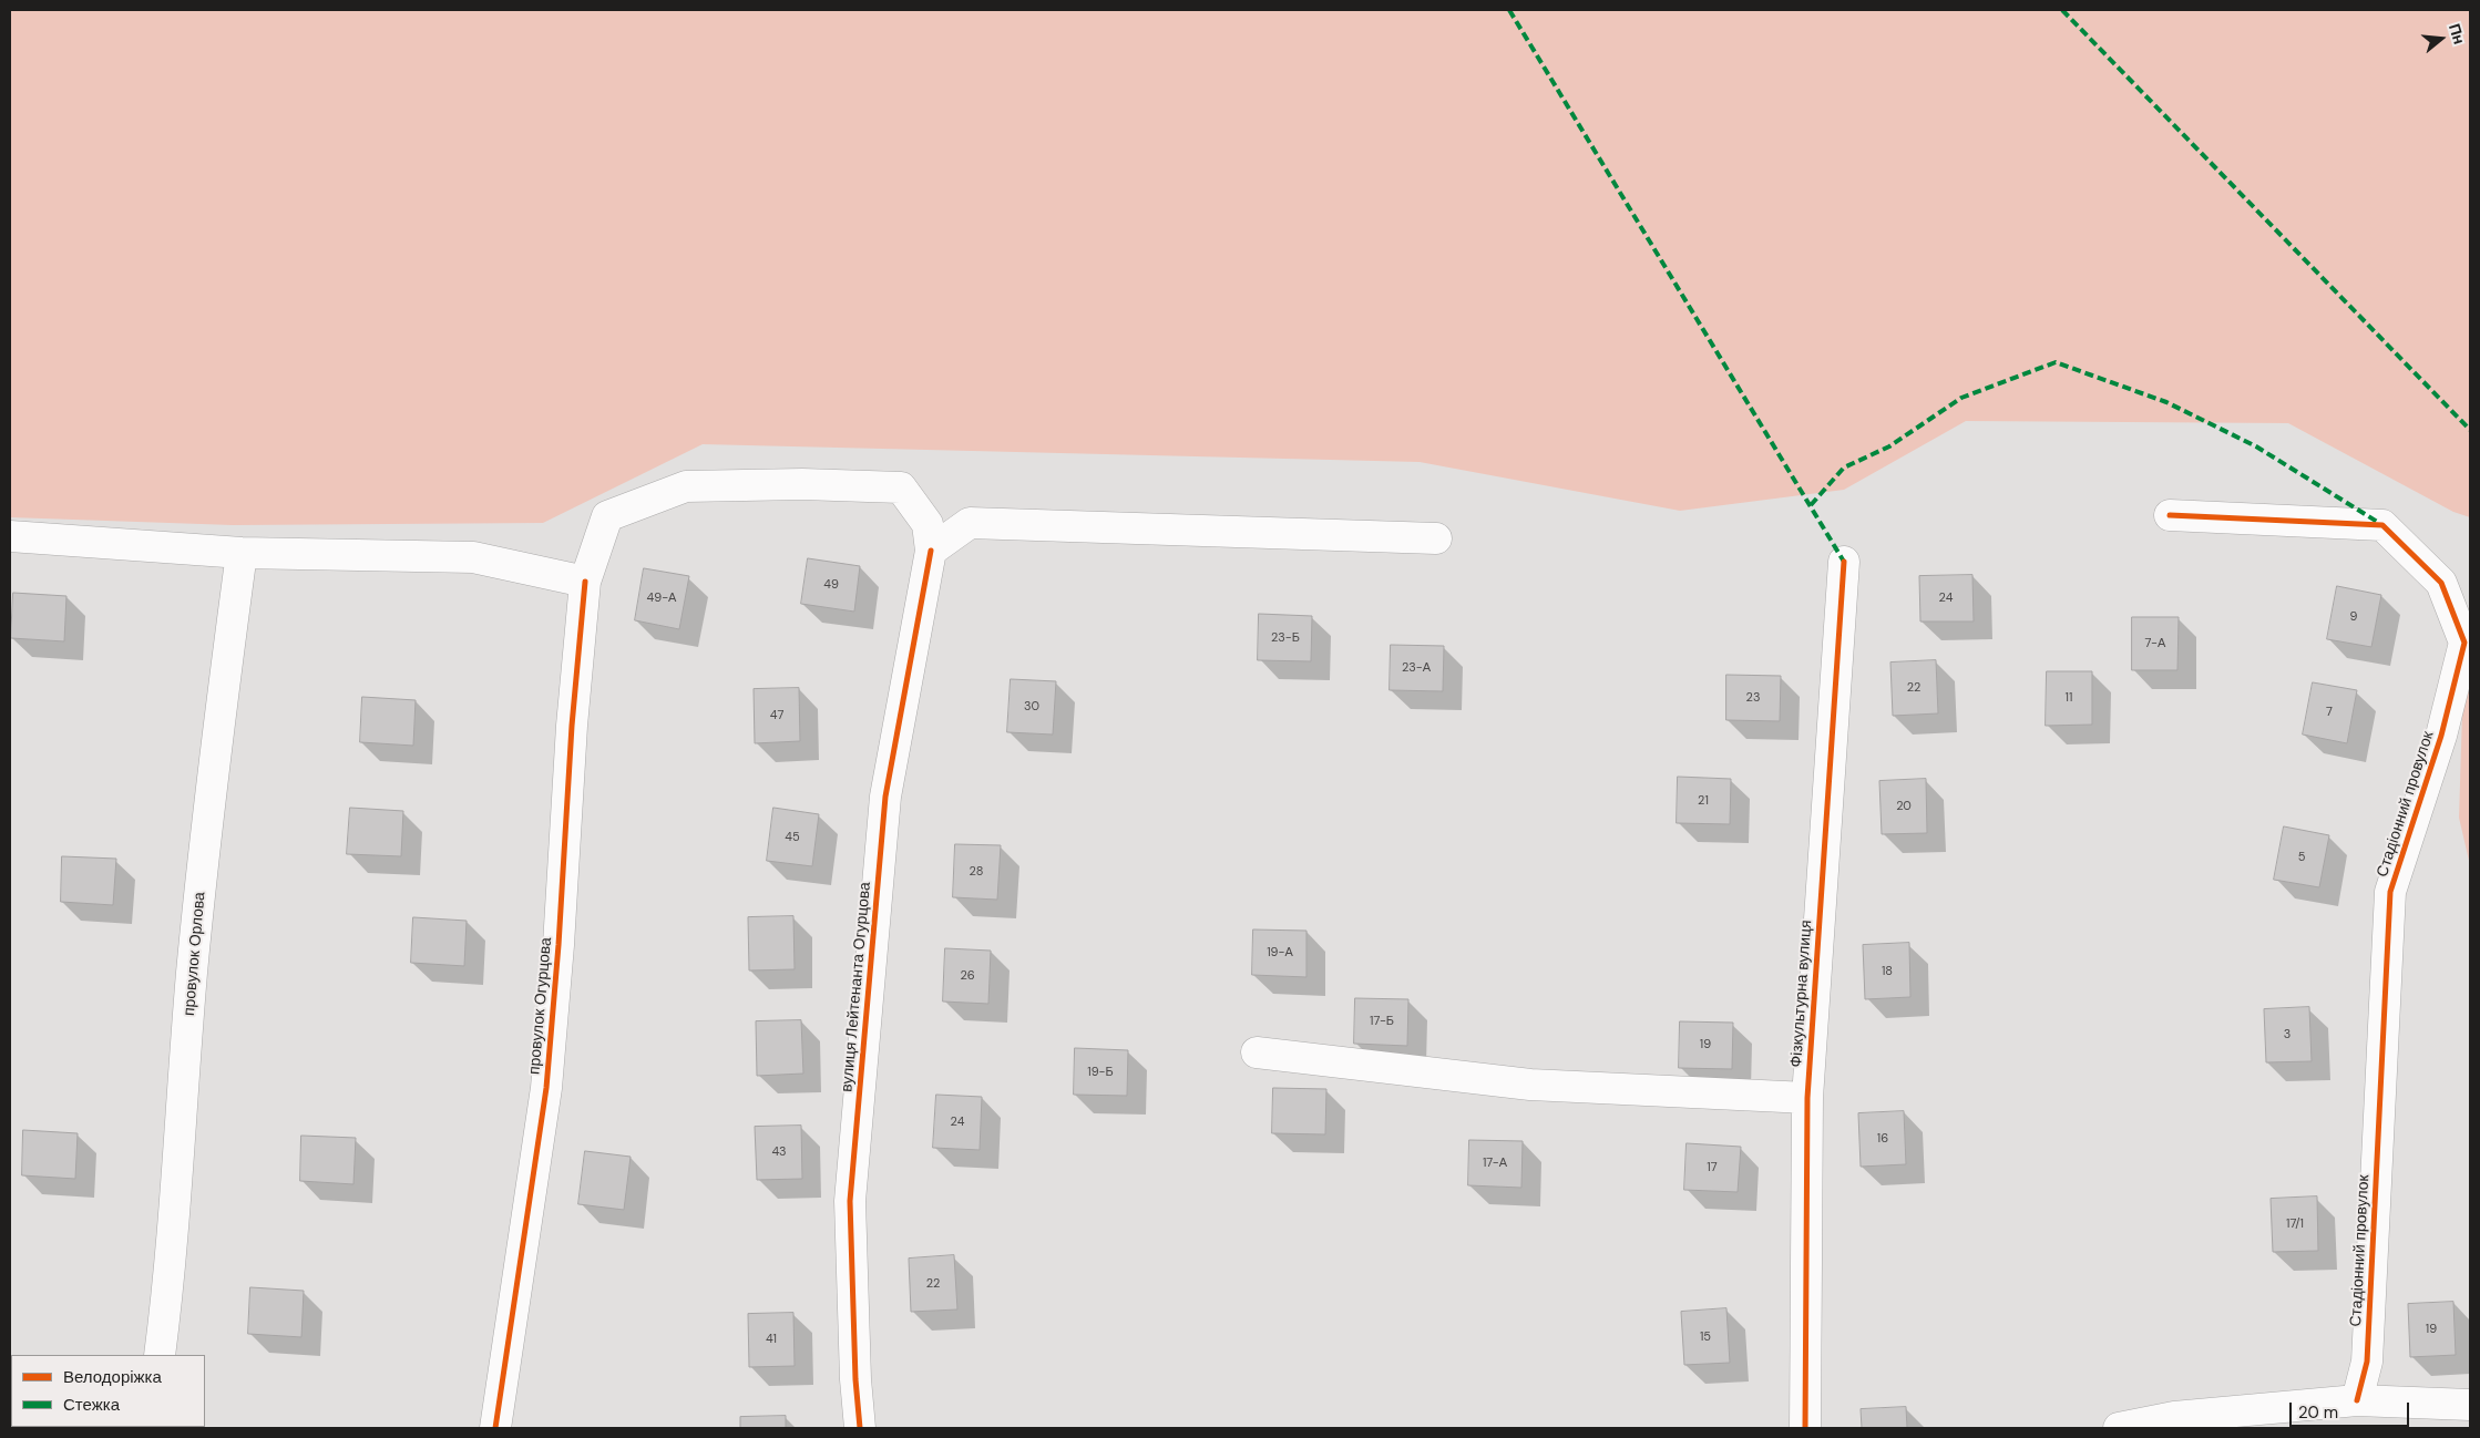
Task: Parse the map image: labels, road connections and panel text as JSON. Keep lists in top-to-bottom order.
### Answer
{
  "streets": {
    "street": [
      "Стадіонний провулок",
      "провулок Орлова",
      "вулиця Лейтенанта Огурцова",
      "Фізкультурна вулиця",
      "провулок Огурцова"
    ]
  },
  "crossings": [
    ["вулиця Лейтенанта Огурцова", "провулок Огурцова"]
  ],
  "house_numbers": [
    "49",
    "49-А",
    "24",
    "9",
    "23-Б",
    "7-А",
    "23-А",
    "22",
    "23",
    "11",
    "30",
    "7",
    "47",
    "21",
    "20",
    "45",
    "5",
    "28",
    "19-А",
    "18",
    "26",
    "17-Б",
    "3",
    "19",
    "19-Б",
    "24",
    "16",
    "43",
    "17-А",
    "17",
    "17/1",
    "22",
    "19",
    "15",
    "41"
  ],
  "legend": ["Велодоріжка", "Стежка"],
  "scale_bar": "20 m",
  "north": "right"
}
